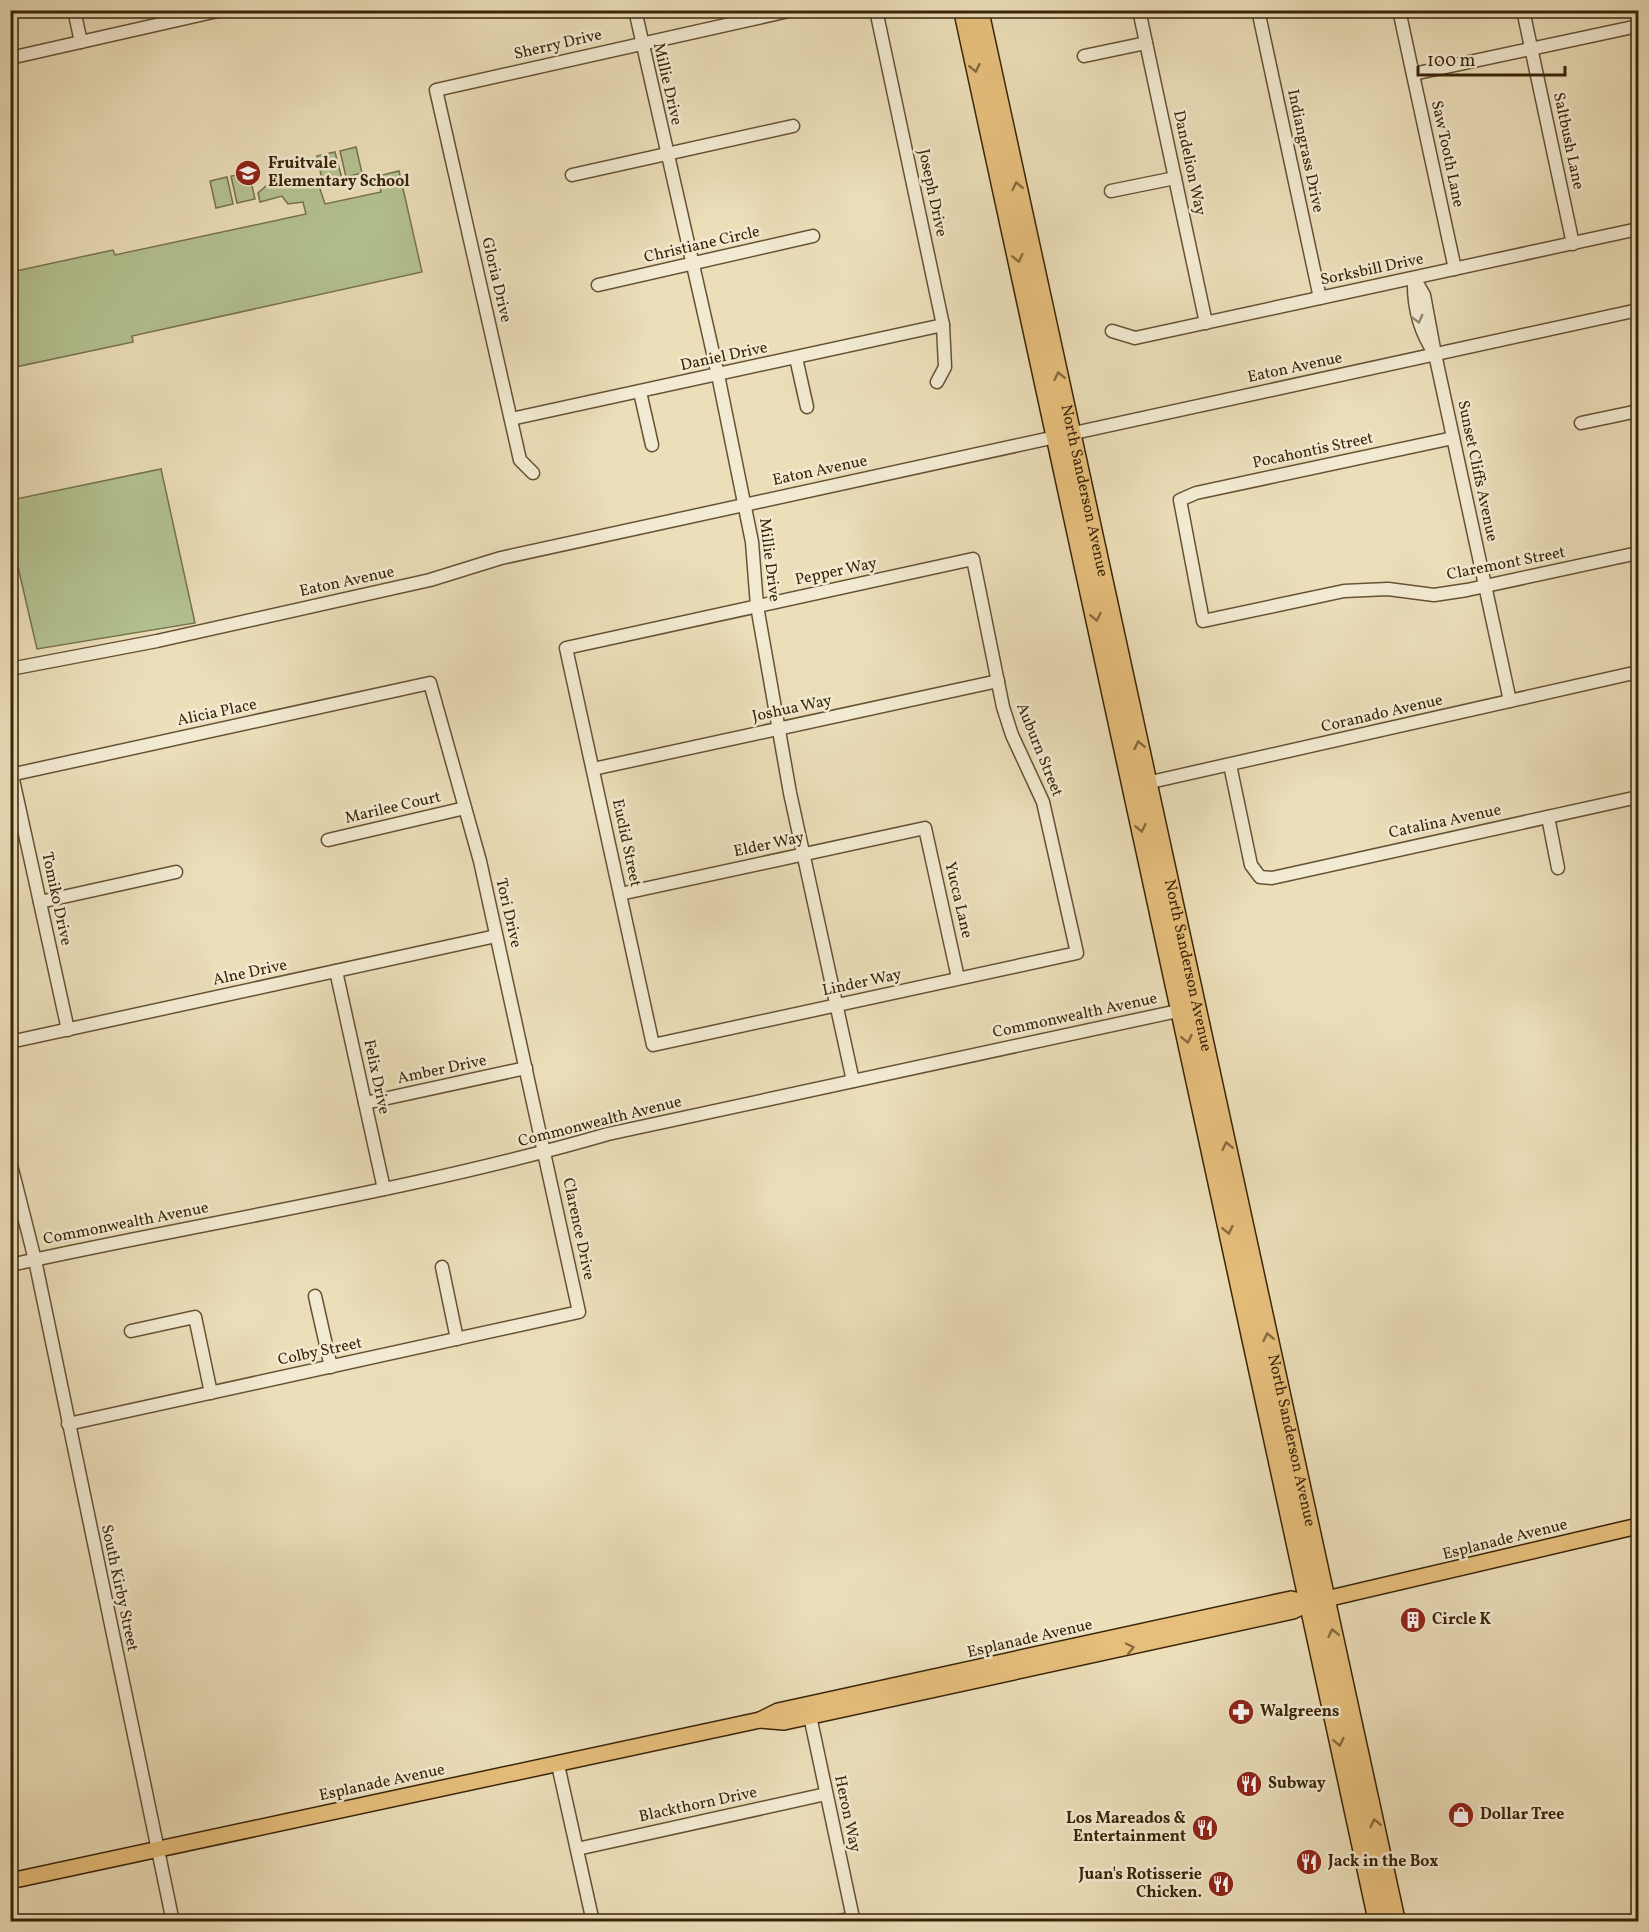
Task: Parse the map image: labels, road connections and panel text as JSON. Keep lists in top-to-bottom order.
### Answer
{
  "streets": {
    "highway": ["North Sanderson Avenue"],
    "main road": ["Esplanade Avenue"],
    "street": [
      "Sherry Drive",
      "Millie Drive",
      "Saltbush Lane",
      "Indiangrass Drive",
      "Saw Tooth Lane",
      "Dandelion Way",
      "Joseph Drive",
      "Christiane Circle",
      "Sorksbill Drive",
      "Gloria Drive",
      "Daniel Drive",
      "Eaton Avenue",
      "Pocahontis Street",
      "Sunset Cliffs Avenue",
      "Claremont Street",
      "Pepper Way",
      "Joshua Way",
      "Alicia Place",
      "Coranado Avenue",
      "Auburn Street",
      "Marilee Court",
      "Catalina Avenue",
      "Euclid Street",
      "Elder Way",
      "Tomiko Drive",
      "Yucca Lane",
      "Tori Drive",
      "Alne Drive",
      "Linder Way",
      "Commonwealth Avenue",
      "Amber Drive",
      "Felix Drive",
      "Clarence Drive",
      "Colby Street",
      "South Kirby Street",
      "Blackthorn Drive",
      "Heron Way"
    ]
  },
  "crossings": [
    ["Sherry Drive", "Millie Drive"],
    ["Sherry Drive", "Gloria Drive"],
    ["Millie Drive", "Christiane Circle"],
    ["Millie Drive", "Daniel Drive"],
    ["Millie Drive", "Eaton Avenue"],
    ["Millie Drive", "Pepper Way"],
    ["Millie Drive", "Joshua Way"],
    ["Millie Drive", "Elder Way"],
    ["Millie Drive", "Linder Way"],
    ["Millie Drive", "Commonwealth Avenue"],
    ["Saltbush Lane", "Sorksbill Drive"],
    ["Indiangrass Drive", "Sorksbill Drive"],
    ["Saw Tooth Lane", "Sorksbill Drive"],
    ["Dandelion Way", "Sorksbill Drive"],
    ["Joseph Drive", "Daniel Drive"],
    ["Sorksbill Drive", "Sunset Cliffs Avenue"],
    ["Gloria Drive", "Daniel Drive"],
    ["Eaton Avenue", "Sunset Cliffs Avenue"],
    ["Eaton Avenue", "North Sanderson Avenue"],
    ["Pocahontis Street", "Sunset Cliffs Avenue"],
    ["Pocahontis Street", "Claremont Street"],
    ["Sunset Cliffs Avenue", "Claremont Street"],
    ["Sunset Cliffs Avenue", "Coranado Avenue"],
    ["North Sanderson Avenue", "Coranado Avenue"],
    ["North Sanderson Avenue", "Commonwealth Avenue"],
    ["North Sanderson Avenue", "Esplanade Avenue"],
    ["Pepper Way", "Auburn Street"],
    ["Pepper Way", "Euclid Street"],
    ["Joshua Way", "Auburn Street"],
    ["Joshua Way", "Euclid Street"],
    ["Alicia Place", "Tomiko Drive"],
    ["Alicia Place", "Tori Drive"],
    ["Coranado Avenue", "Catalina Avenue"],
    ["Auburn Street", "Linder Way"],
    ["Marilee Court", "Tori Drive"],
    ["Euclid Street", "Elder Way"],
    ["Euclid Street", "Linder Way"],
    ["Elder Way", "Yucca Lane"],
    ["Tomiko Drive", "Alne Drive"],
    ["Yucca Lane", "Linder Way"],
    ["Tori Drive", "Alne Drive"],
    ["Tori Drive", "Commonwealth Avenue"],
    ["Tori Drive", "Amber Drive"],
    ["Tori Drive", "Clarence Drive"],
    ["Alne Drive", "Felix Drive"],
    ["Commonwealth Avenue", "Felix Drive"],
    ["Commonwealth Avenue", "Clarence Drive"],
    ["Commonwealth Avenue", "South Kirby Street"],
    ["Amber Drive", "Felix Drive"],
    ["Clarence Drive", "Colby Street"],
    ["Colby Street", "South Kirby Street"],
    ["Esplanade Avenue", "South Kirby Street"],
    ["Esplanade Avenue", "Heron Way"],
    ["Blackthorn Drive", "Heron Way"]
  ],
  "places": {
    "school or university": ["Fruitvale Elementary School"],
    "building": ["Circle K"],
    "pharmacy": ["Walgreens"],
    "restaurant": [
      "Subway",
      "Los Mareados & Entertainment",
      "Jack in the Box",
      "Juan's Rotisserie Chicken."
    ],
    "shop": ["Dollar Tree"]
  },
  "scale_bar": "100 m"
}
